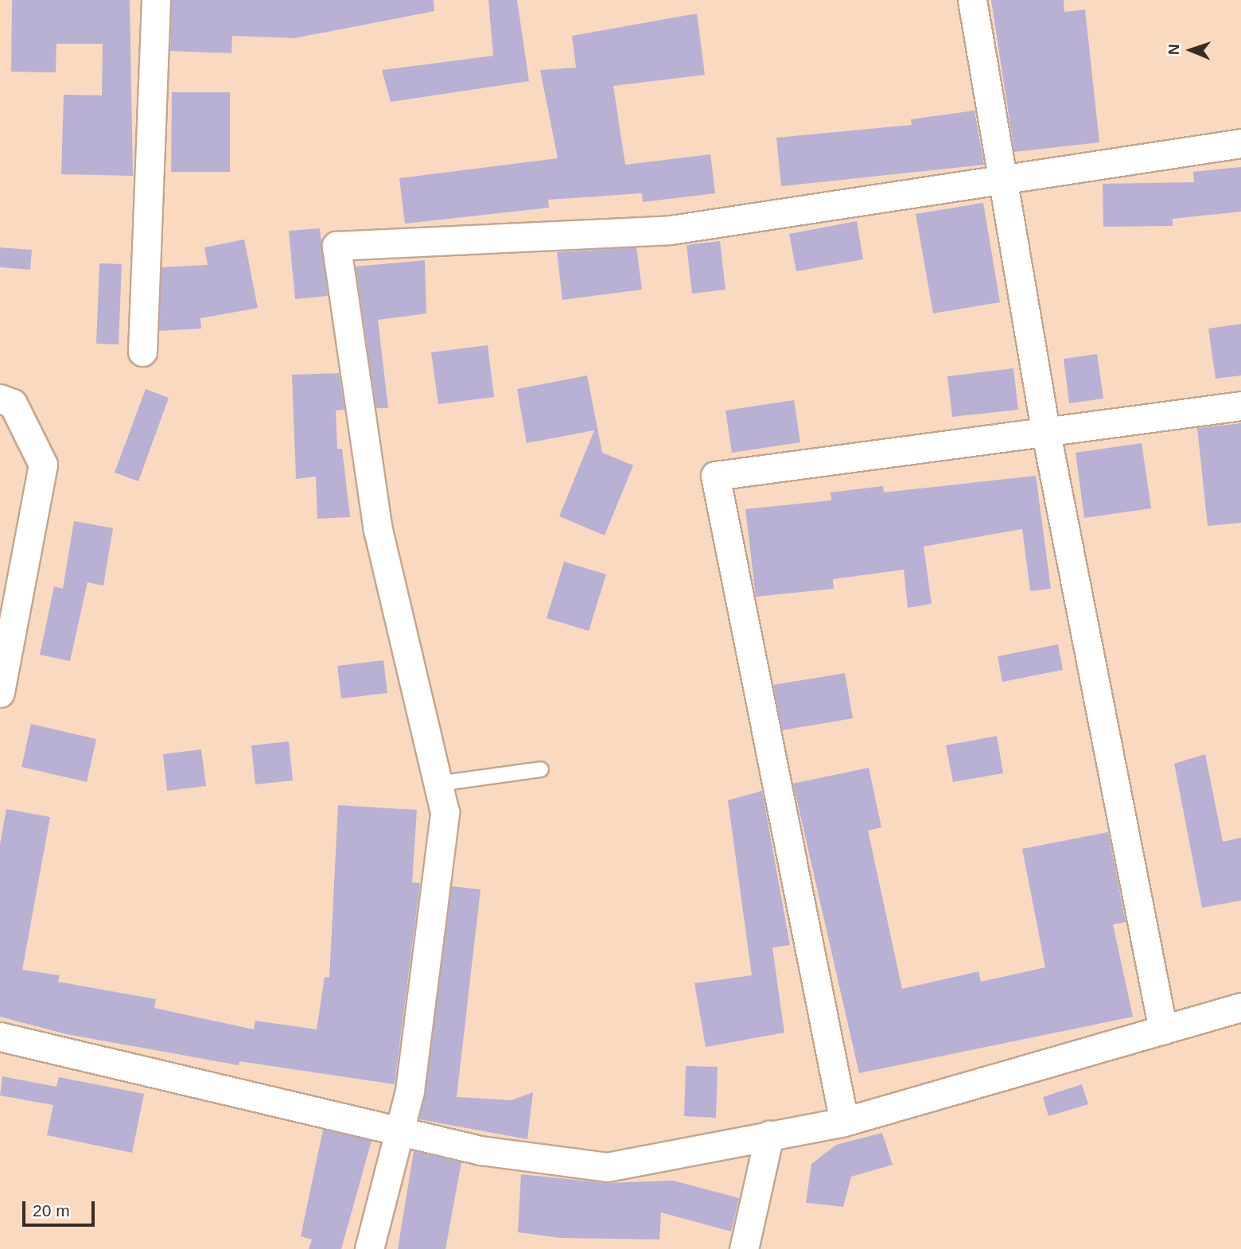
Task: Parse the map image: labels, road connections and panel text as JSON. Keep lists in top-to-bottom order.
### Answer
{
  "scale_bar": "20 m",
  "north": "left"
}
